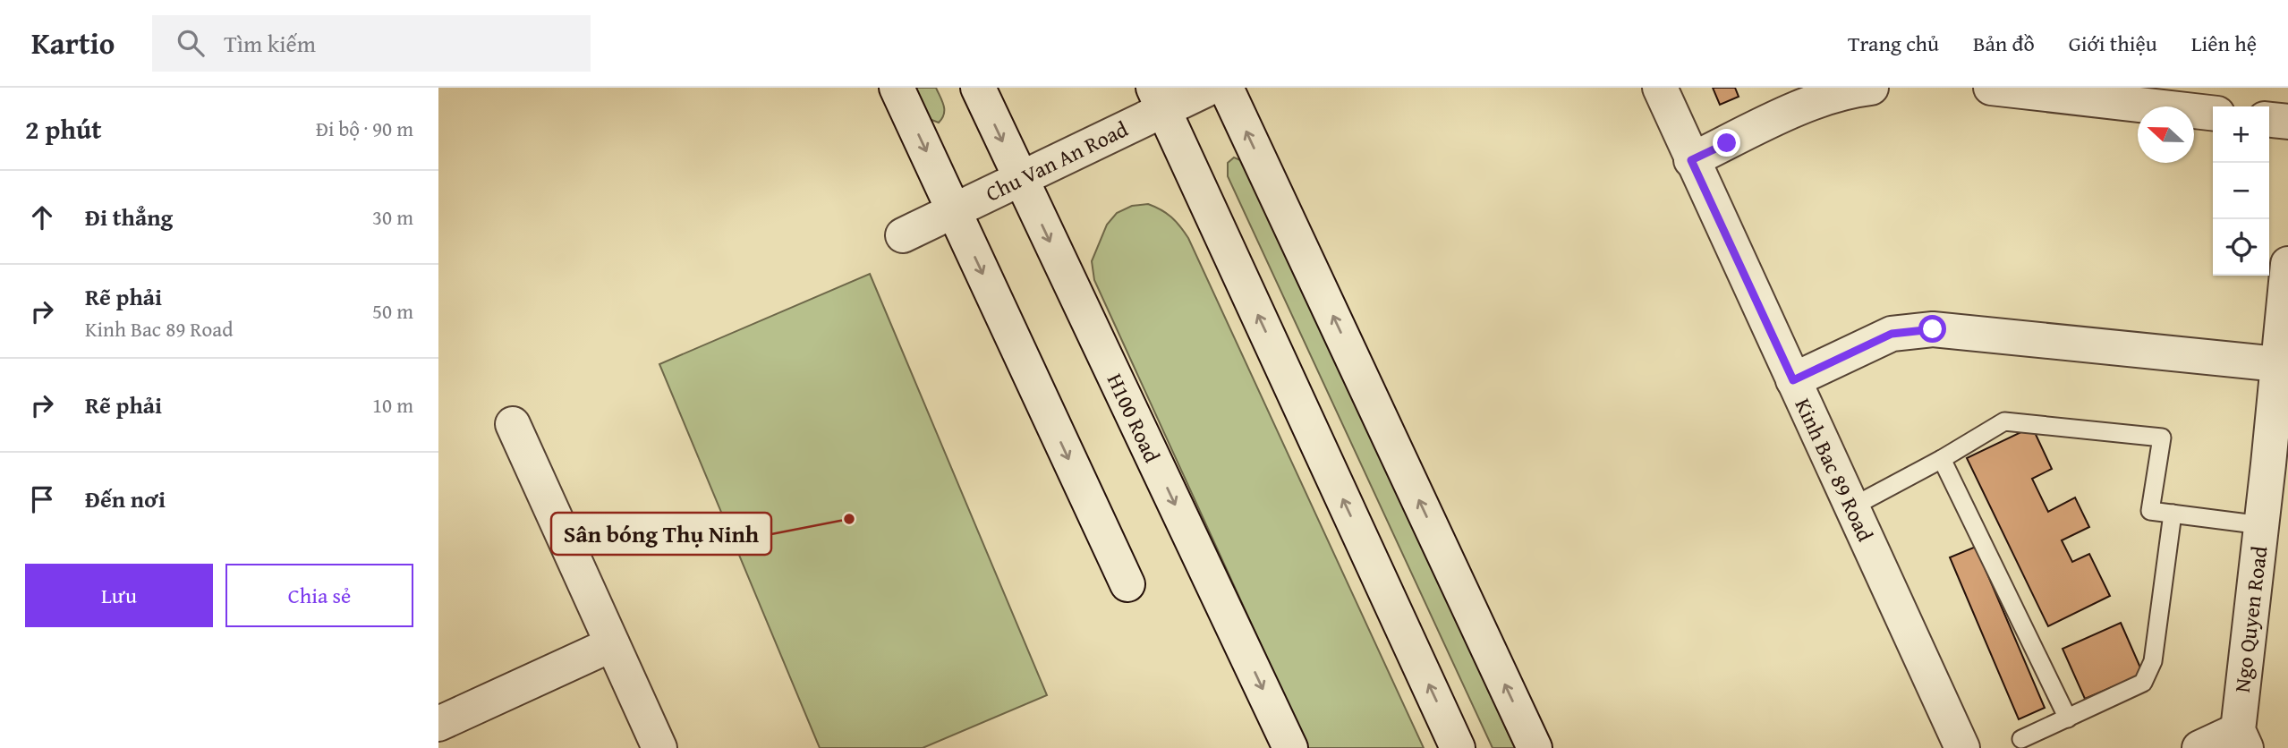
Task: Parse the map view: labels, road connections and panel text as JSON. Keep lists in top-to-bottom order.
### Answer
{
  "streets": {
    "street": [
      "Chu Van An Road",
      "H100 Road",
      "Kinh Bac 89 Road",
      "Ngo Quyen Road"
    ]
  },
  "crossings": [
    ["Chu Van An Road", "H100 Road"]
  ],
  "places": ["Sân bóng Thụ Ninh"],
  "north": "left",
  "page": {
    "header": "Kartio",
    "search": "Tìm kiếm",
    "nav": [
      "Trang chủ",
      "Bản đồ",
      "Giới thiệu",
      "Liên hệ"
    ],
    "heading": ["2 phút", "Đi bộ · 90 m"],
    "map_buttons": ["+", "−"],
    "list": [
      ["Đi thẳng", "30 m"],
      ["Rẽ phải", "Kinh Bac 89 Road", "50 m"],
      ["Rẽ phải", "10 m"],
      "Đến nơi"
    ],
    "buttons": ["Lưu", "Chia sẻ"]
  }
}
